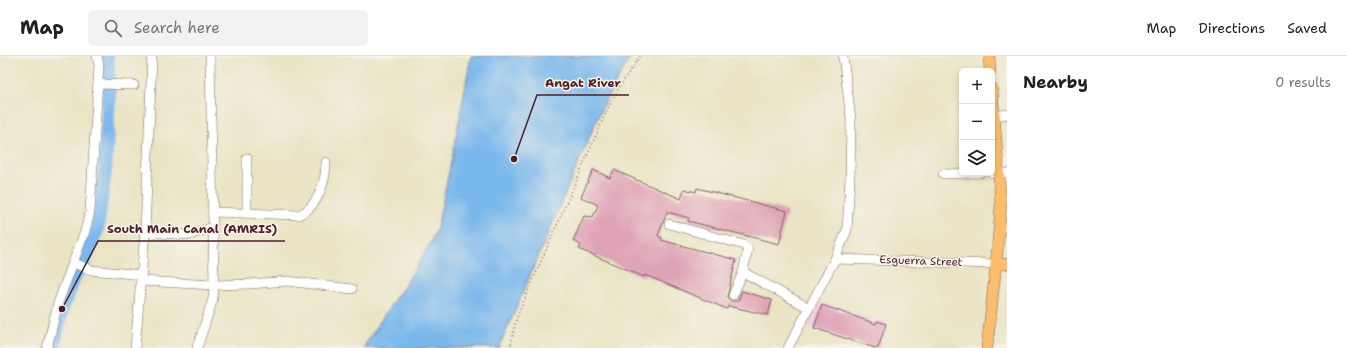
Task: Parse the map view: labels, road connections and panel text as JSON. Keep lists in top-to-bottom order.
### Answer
{
  "streets": {
    "street": ["Esguerra Street"]
  },
  "places": ["Angat River", "South Main Canal (AMRIS)"],
  "page": {
    "header": "Map",
    "search": "Search here",
    "nav": ["Map", "Directions", "Saved"],
    "heading": ["Nearby", "0 results"],
    "map_buttons": ["+", "−"]
  }
}
